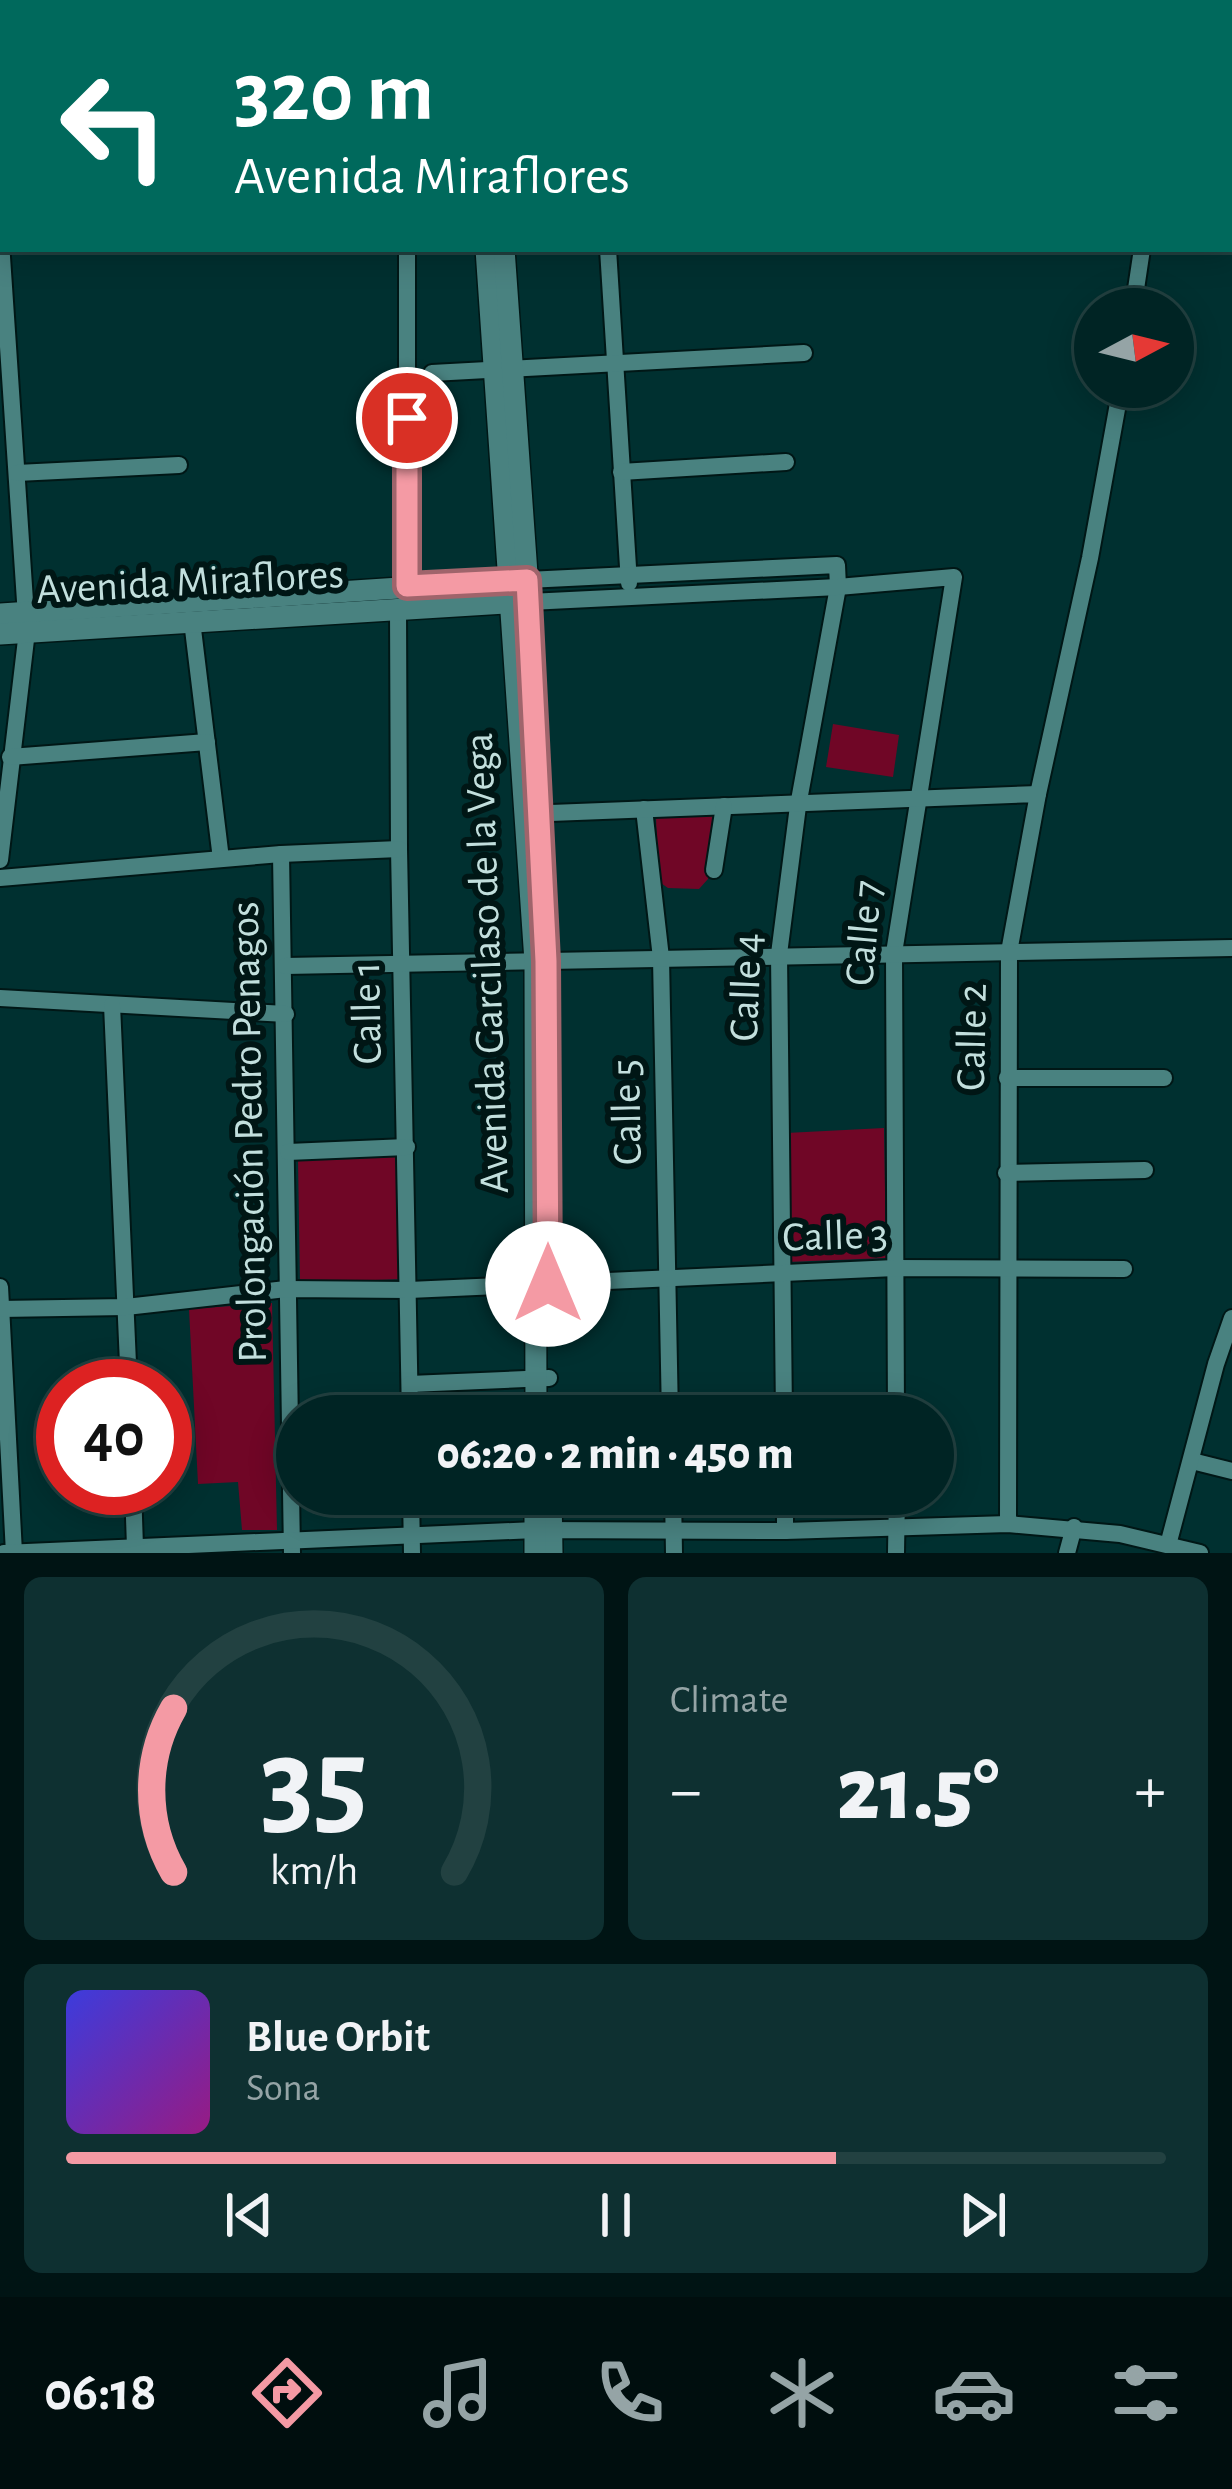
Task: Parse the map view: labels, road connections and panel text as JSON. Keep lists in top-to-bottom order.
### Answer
{
  "streets": {
    "street": [
      "Avenida Miraflores",
      "Calle 7",
      "Avenida Garcilaso de la Vega",
      "Calle 4",
      "Calle 1",
      "Calle 2",
      "Calle 5",
      "Prolongación Pedro Penagos",
      "Calle 3"
    ]
  },
  "crossings": [
    ["Avenida Miraflores", "Avenida Garcilaso de la Vega"],
    ["Avenida Miraflores", "Calle 1"],
    ["Calle 7", "Calle 4"],
    ["Calle 7", "Calle 3"],
    ["Avenida Garcilaso de la Vega", "Calle 3"],
    ["Calle 4", "Calle 3"],
    ["Calle 2", "Calle 3"],
    ["Calle 5", "Calle 3"]
  ],
  "north": "right",
  "page": {
    "turn": ["320 m", "Avenida Miraflores"],
    "limit": "40",
    "trip": "06:20 · 2 min · 450 m",
    "tile": "Climate",
    "heat": ["−", "21.5°", "+"],
    "song": ["Blue Orbit", "Sona"],
    "tabs": "06:18",
    "gauge": ["35", "km/h"]
  }
}
